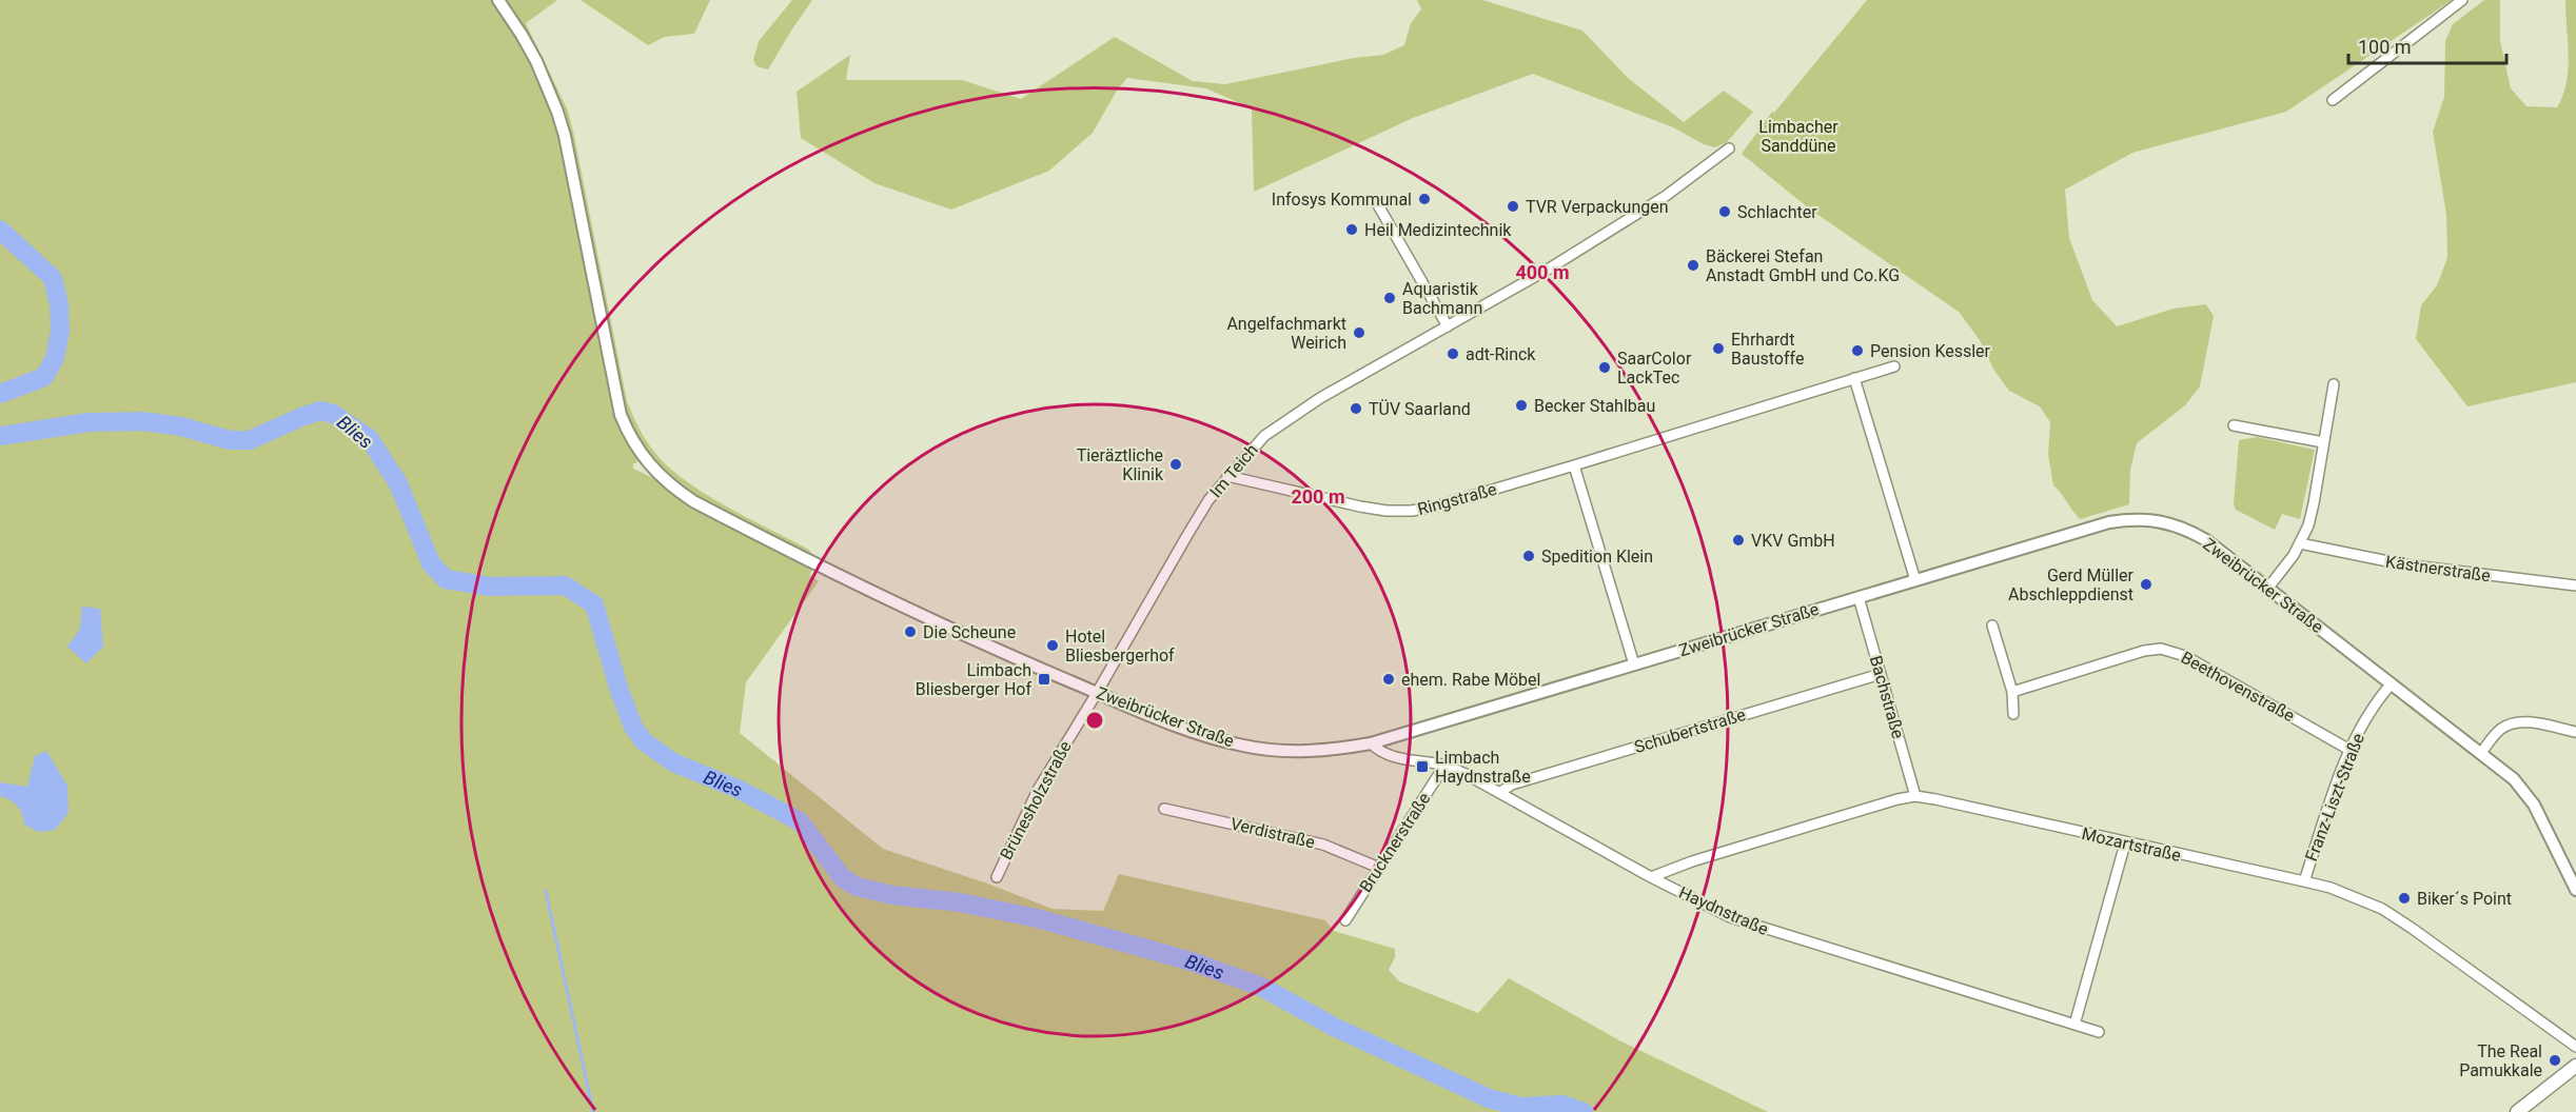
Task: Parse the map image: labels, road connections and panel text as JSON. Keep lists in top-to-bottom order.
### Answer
{
  "streets": {
    "street": [
      "Im Teich",
      "Ringstraße",
      "Kästnerstraße",
      "Zweibrücker Straße",
      "Beethovenstraße",
      "Bachstraße",
      "Schubertstraße",
      "Franz-Liszt-Straße",
      "Brünesholzstraße",
      "Verdistraße",
      "Brucknerstraße",
      "Mozartstraße",
      "Haydnstraße"
    ]
  },
  "crossings": [
    ["Im Teich", "Ringstraße"],
    ["Im Teich", "Zweibrücker Straße"],
    ["Im Teich", "Brünesholzstraße"],
    ["Zweibrücker Straße", "Bachstraße"],
    ["Zweibrücker Straße", "Franz-Liszt-Straße"],
    ["Zweibrücker Straße", "Brünesholzstraße"],
    ["Zweibrücker Straße", "Haydnstraße"],
    ["Beethovenstraße", "Franz-Liszt-Straße"],
    ["Bachstraße", "Schubertstraße"],
    ["Bachstraße", "Mozartstraße"],
    ["Schubertstraße", "Haydnstraße"],
    ["Franz-Liszt-Straße", "Mozartstraße"],
    ["Verdistraße", "Brucknerstraße"],
    ["Brucknerstraße", "Haydnstraße"],
    ["Mozartstraße", "Haydnstraße"]
  ],
  "water": ["Blies"],
  "parks": ["Limbacher Sanddüne"],
  "places": {
    "other": [
      "Infosys Kommunal",
      "TVR Verpackungen",
      "Schlachter",
      "Heil Medizintechnik",
      "Bäckerei Stefan Anstadt GmbH und Co.KG",
      "Aquaristik Bachmann",
      "Angelfachmarkt Weirich",
      "Ehrhardt Baustoffe",
      "Pension Kessler",
      "adt-Rinck",
      "SaarColor LackTec",
      "Becker Stahlbau",
      "TÜV Saarland",
      "Tieräztliche Klinik",
      "VKV GmbH",
      "Spedition Klein",
      "Gerd Müller Abschleppdienst",
      "Die Scheune",
      "Hotel Bliesbergerhof",
      "ehem. Rabe Möbel",
      "Biker´s Point",
      "The Real Pamukkale"
    ],
    "transit": ["Limbach Bliesberger Hof", "Limbach Haydnstraße"]
  },
  "scale_bar": "100 m",
  "rings": ["400 m", "200 m"]
}
